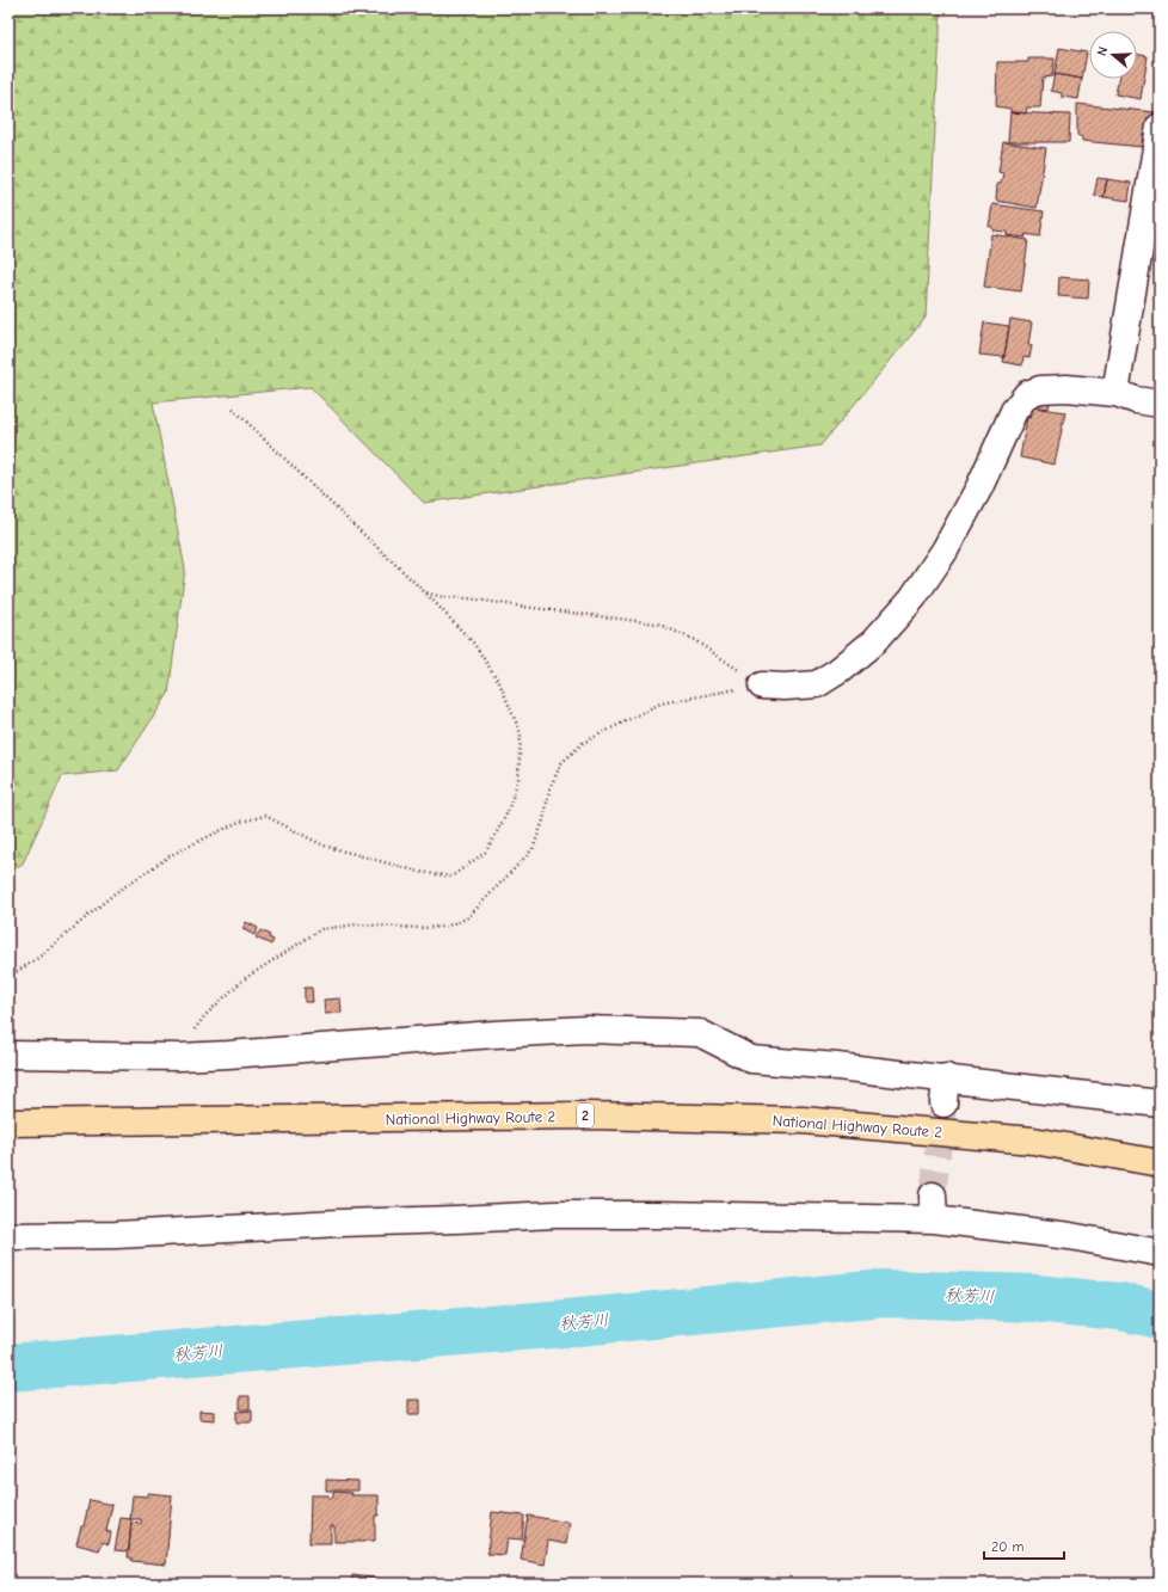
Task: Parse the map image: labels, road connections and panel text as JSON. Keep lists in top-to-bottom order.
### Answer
{
  "streets": {
    "highway": ["2", "National Highway Route 2"]
  },
  "water": ["秋芳川"],
  "scale_bar": "20 m",
  "north": "left"
}
